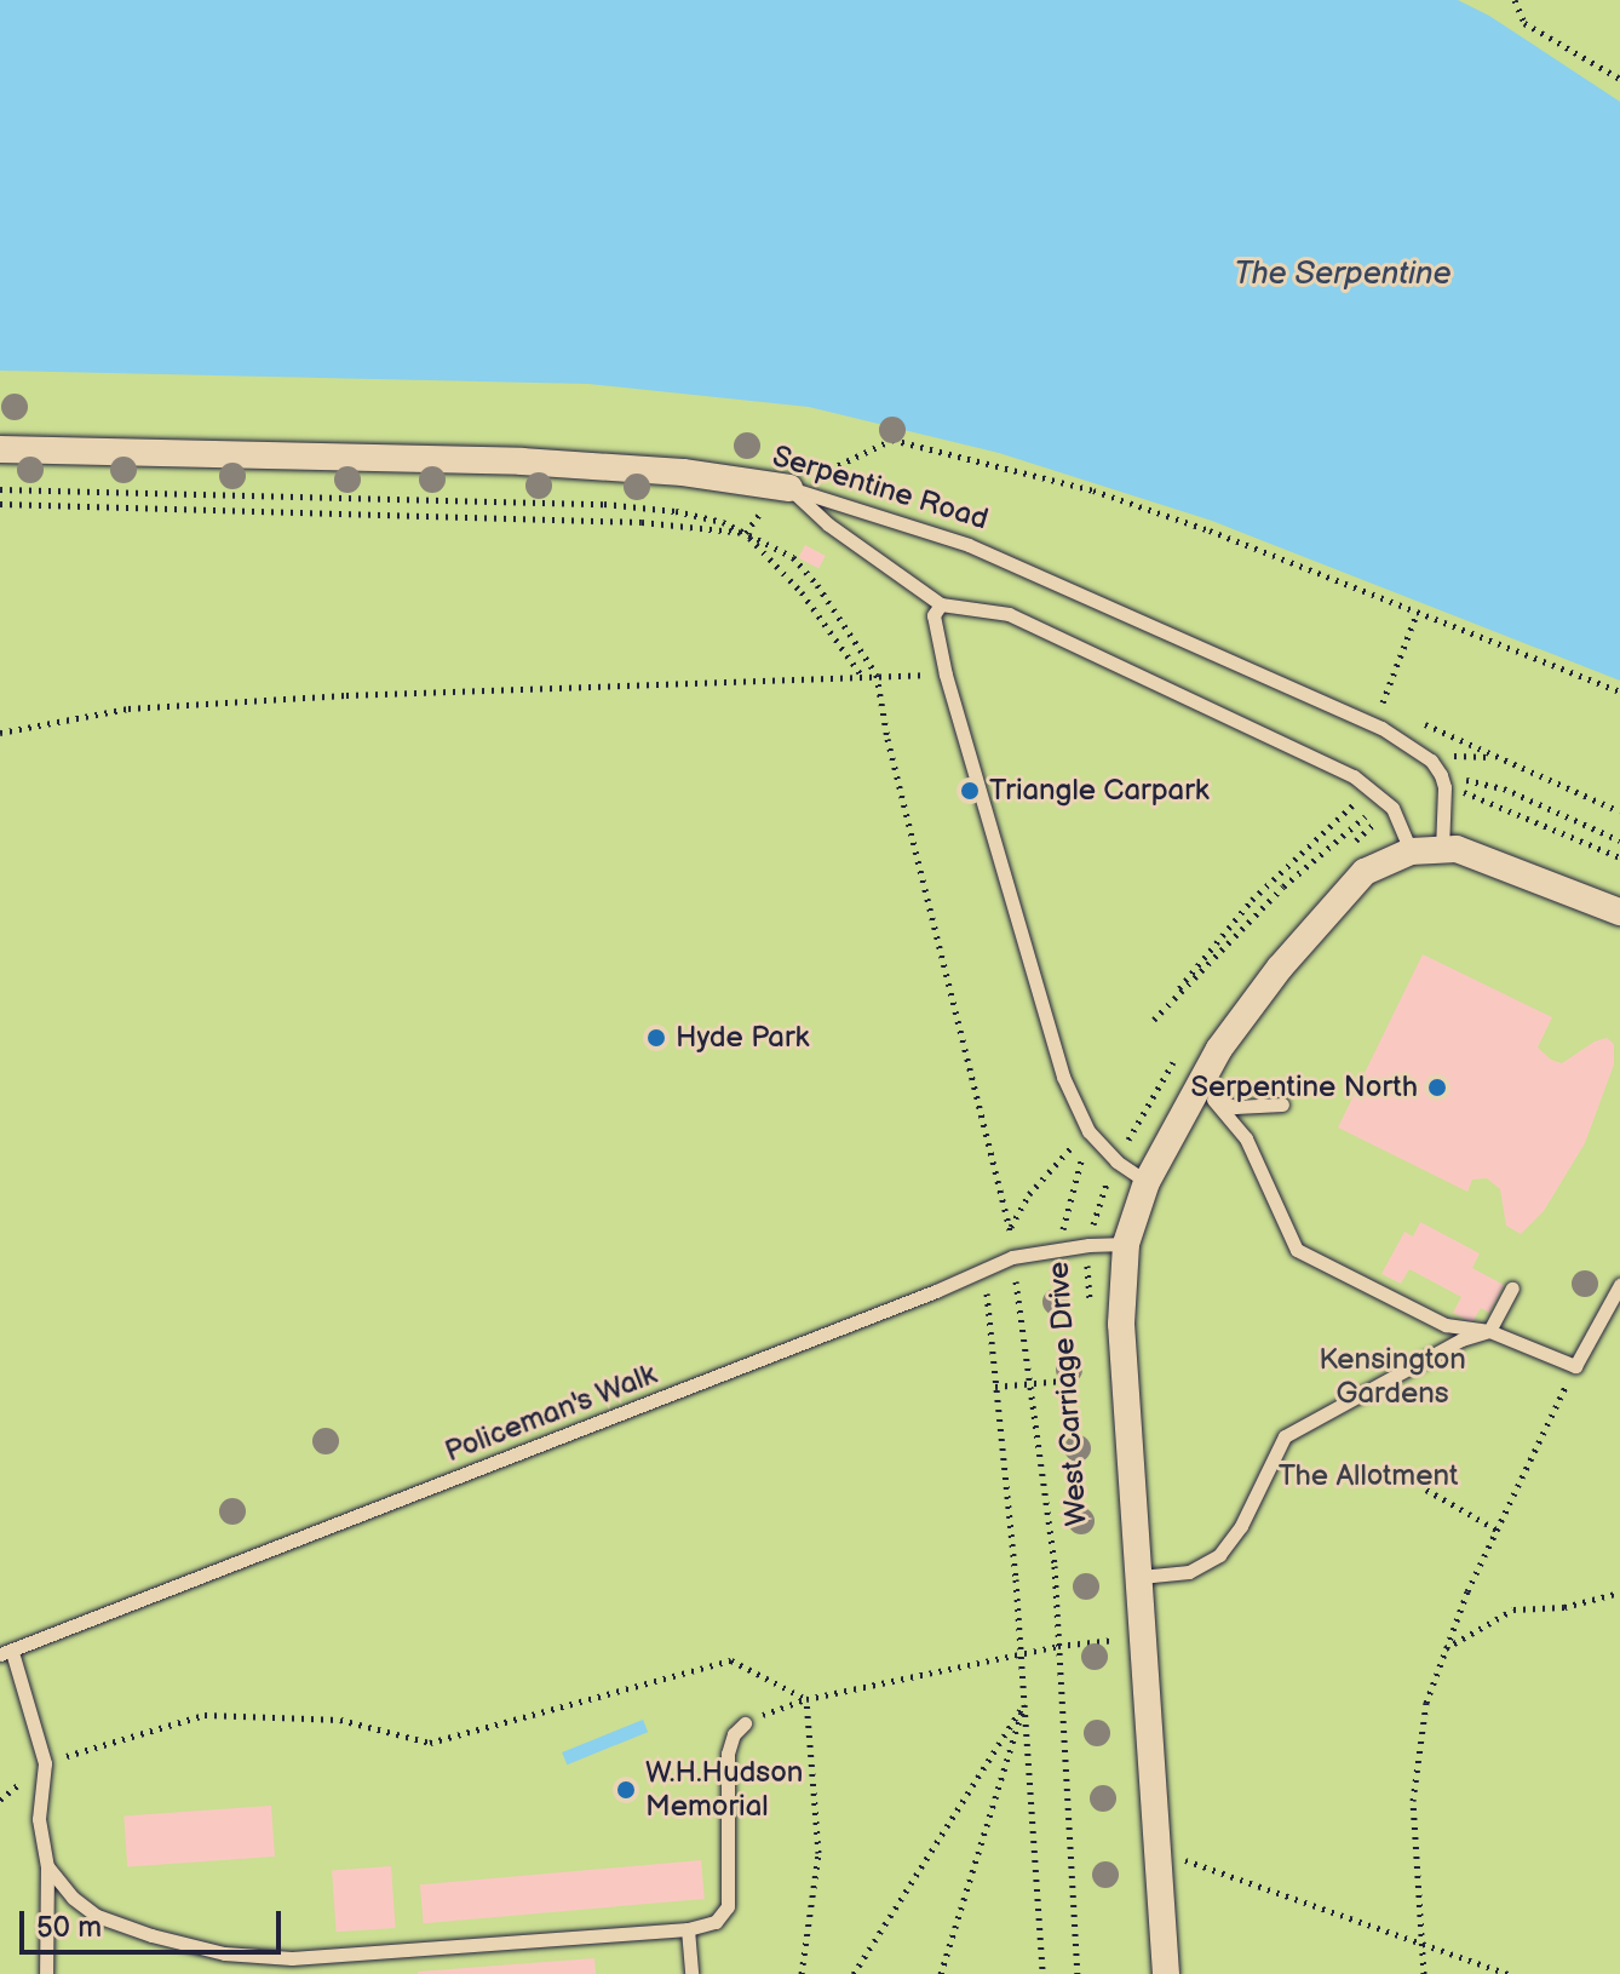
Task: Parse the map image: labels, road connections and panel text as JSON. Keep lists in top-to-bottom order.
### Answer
{
  "streets": {
    "street": ["Serpentine Road", "West Carriage Drive"],
    "lane": ["Policeman's Walk"]
  },
  "crossings": [
    ["West Carriage Drive", "Policeman's Walk"]
  ],
  "water": ["The Serpentine"],
  "parks": ["Kensington Gardens", "The Allotment"],
  "places": [
    "Triangle Carpark",
    "Hyde Park",
    "Serpentine North",
    "W.H.Hudson Memorial"
  ],
  "scale_bar": "50 m"
}
